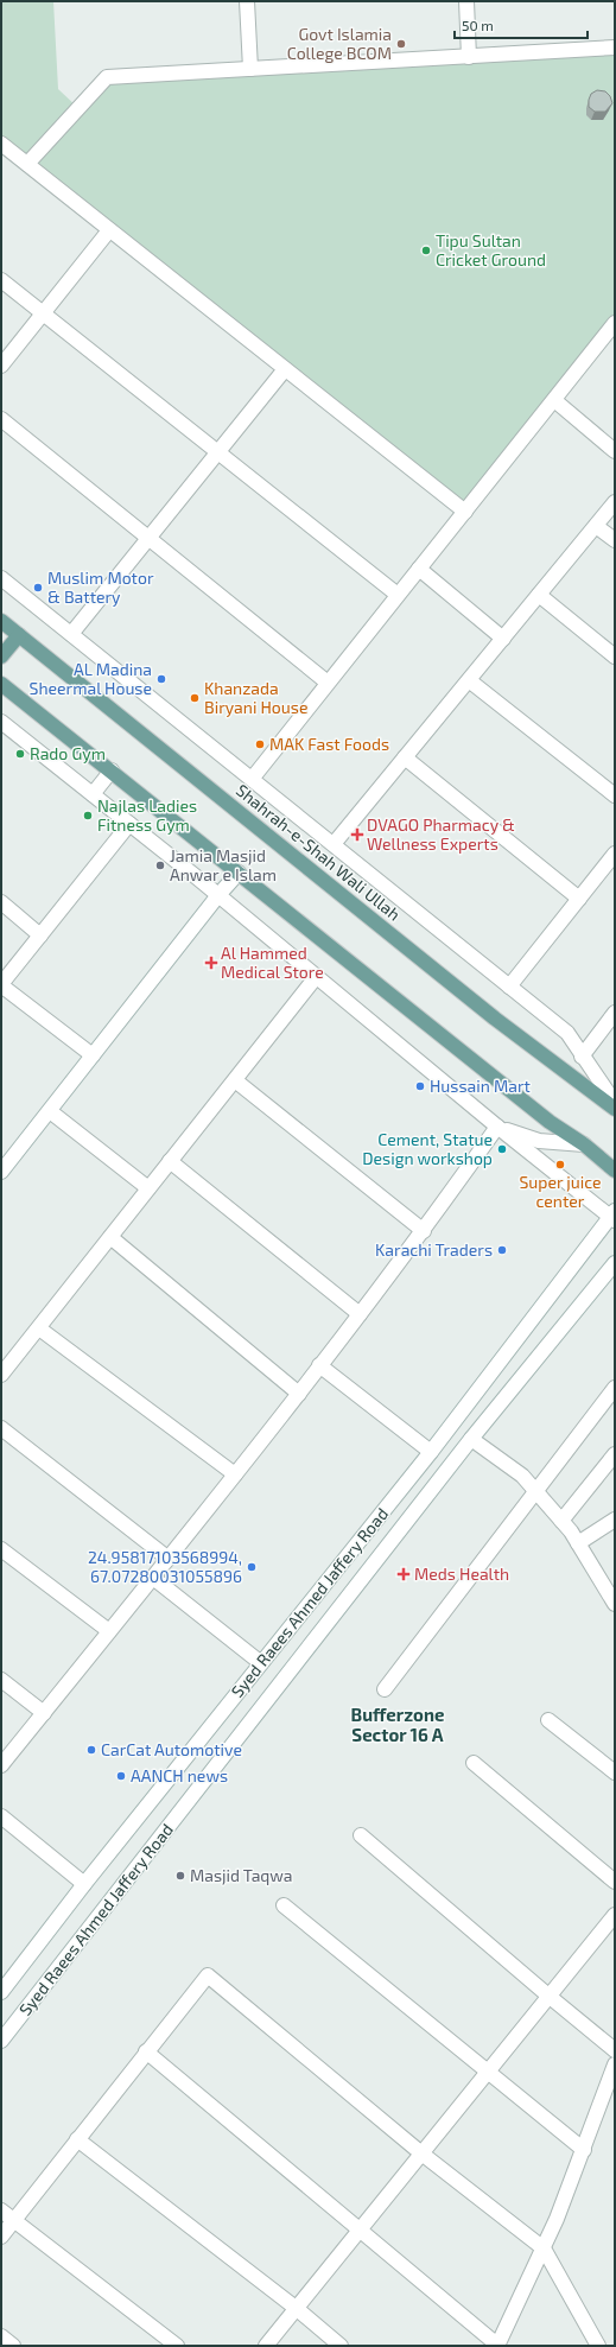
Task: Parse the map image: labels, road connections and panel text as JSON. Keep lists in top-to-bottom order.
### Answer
{
  "streets": {
    "main road": ["Shahrah-e-Shah Wali Ullah"],
    "street": ["Syed Raees Ahmed Jaffery Road"]
  },
  "districts": ["Bufferzone Sector 16 A"],
  "places": {
    "other": [
      "Govt Islamia College BCOM",
      "Tipu Sultan Cricket Ground",
      "Muslim Motor & Battery",
      "AL Madina Sheermal House",
      "Khanzada Biryani House",
      "MAK Fast Foods",
      "Rado Gym",
      "Najlas Ladies Fitness Gym",
      "Jamia Masjid Anwar e Islam",
      "Hussain Mart",
      "Cement, Statue Design workshop",
      "Super juice center",
      "Karachi Traders",
      "24.95817103568994, 67.07280031055896",
      "CarCat Automotive",
      "AANCH news",
      "Masjid Taqwa"
    ],
    "health": ["DVAGO Pharmacy & Wellness Experts", "Al Hammed Medical Store", "Meds Health"]
  },
  "scale_bar": "50 m"
}
